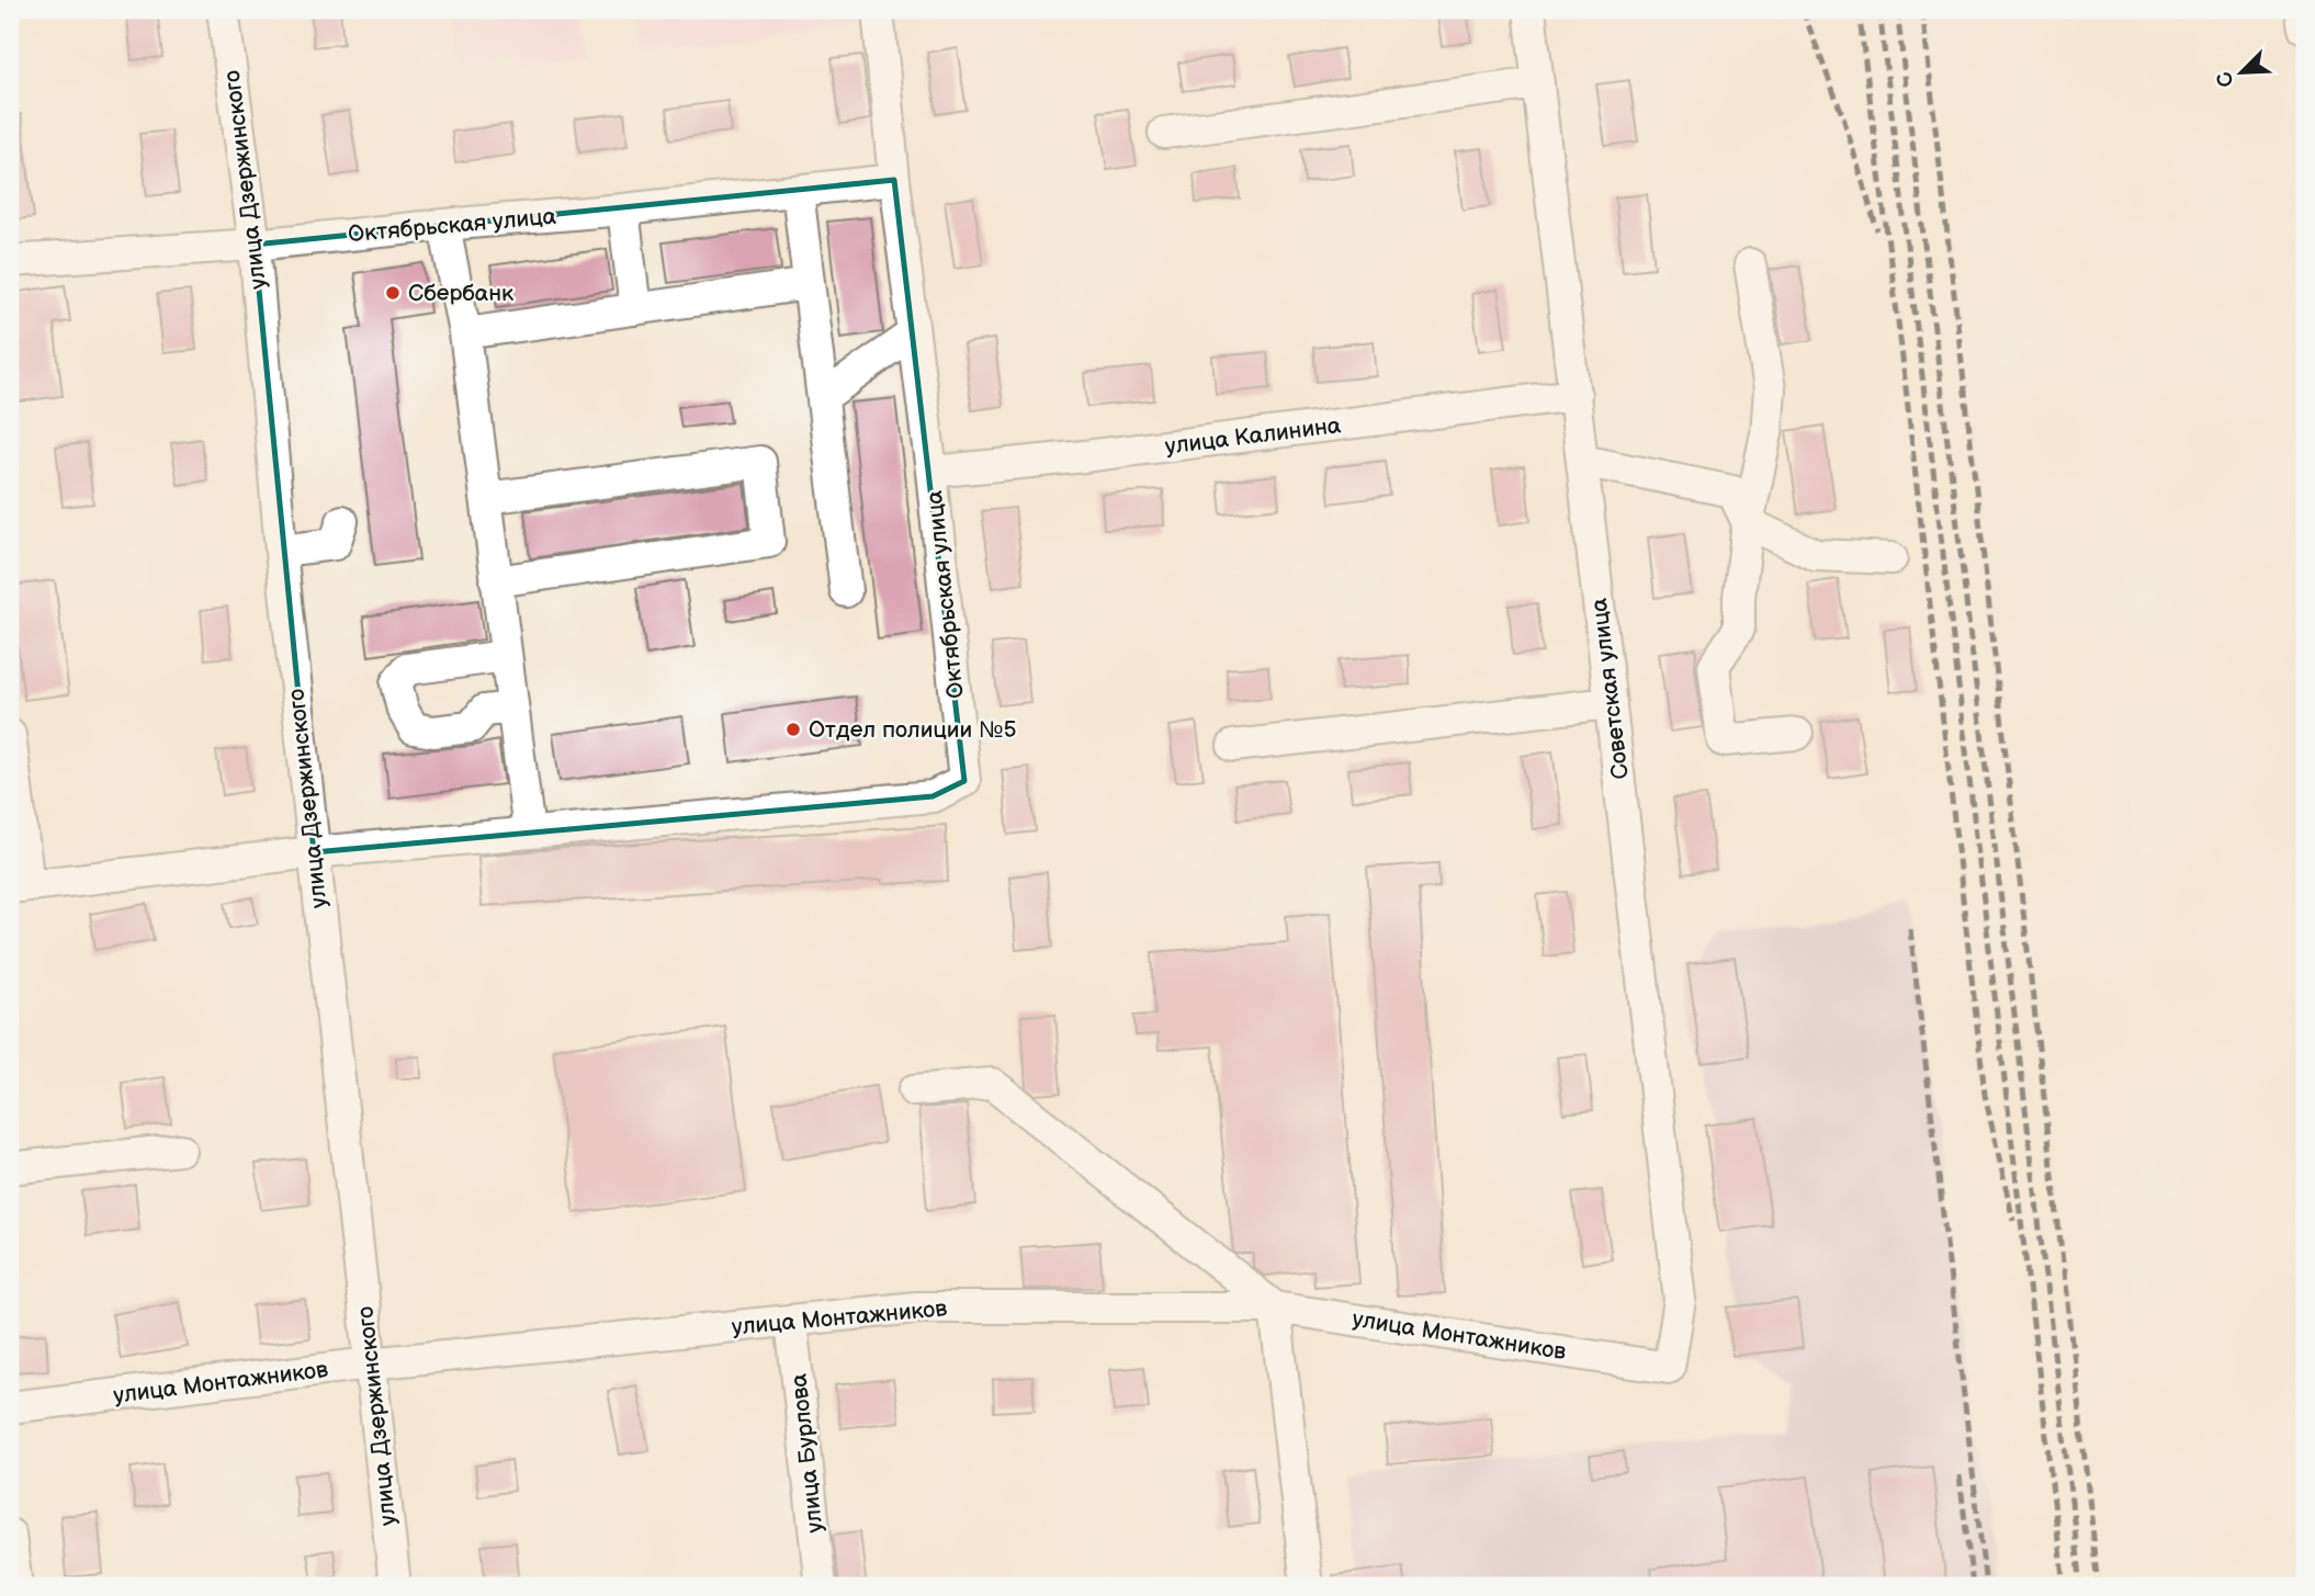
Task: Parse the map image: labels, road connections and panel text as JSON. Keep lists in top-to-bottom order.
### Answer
{
  "streets": {
    "street": [
      "улица Дзержинского",
      "Октябрьская улица",
      "улица Калинина",
      "Советская улица",
      "улица Монтажников",
      "улица Бурлова"
    ]
  },
  "crossings": [
    ["улица Дзержинского", "Октябрьская улица"],
    ["улица Дзержинского", "улица Монтажников"],
    ["Октябрьская улица", "улица Калинина"],
    ["улица Калинина", "Советская улица"],
    ["Советская улица", "улица Монтажников"],
    ["улица Монтажников", "улица Бурлова"]
  ],
  "places": ["Сбербанк", "Отдел полиции №5"],
  "north": "bottom left"
}
